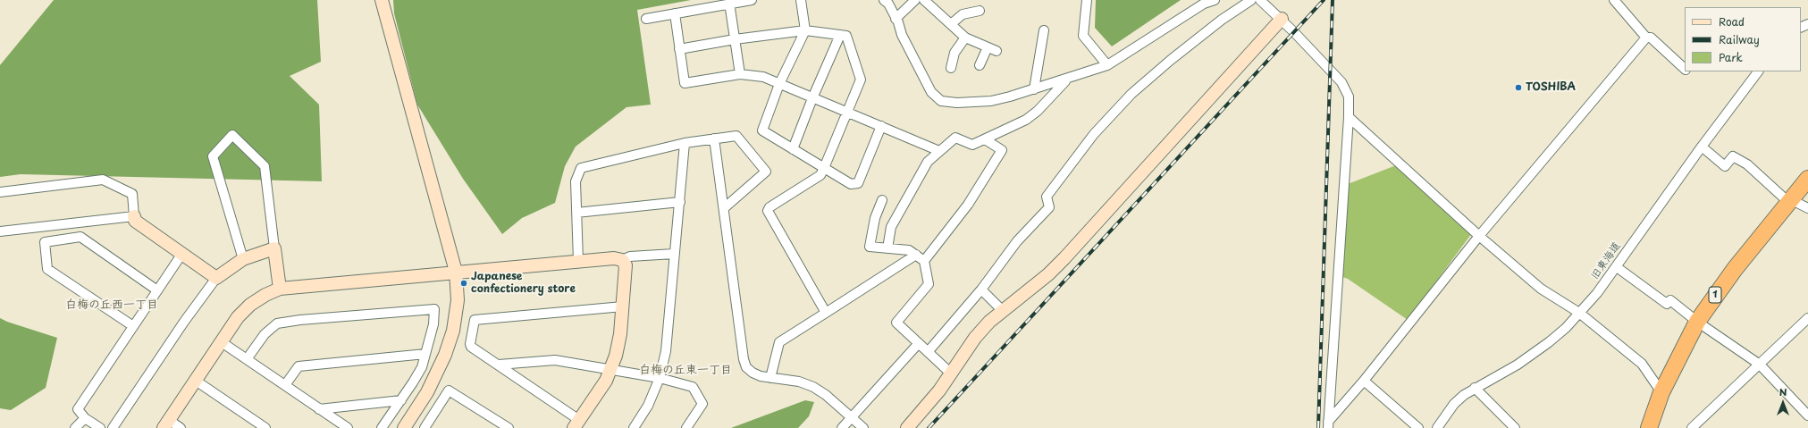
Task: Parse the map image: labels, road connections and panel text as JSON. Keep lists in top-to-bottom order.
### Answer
{
  "streets": {
    "highway": ["1"],
    "street": ["旧東海道"]
  },
  "districts": ["白梅の丘西一丁目", "白梅の丘東一丁目"],
  "places": ["TOSHIBA", "Japanese confectionery store"],
  "legend": ["Road", "Railway", "Park"],
  "north": "top"
}
